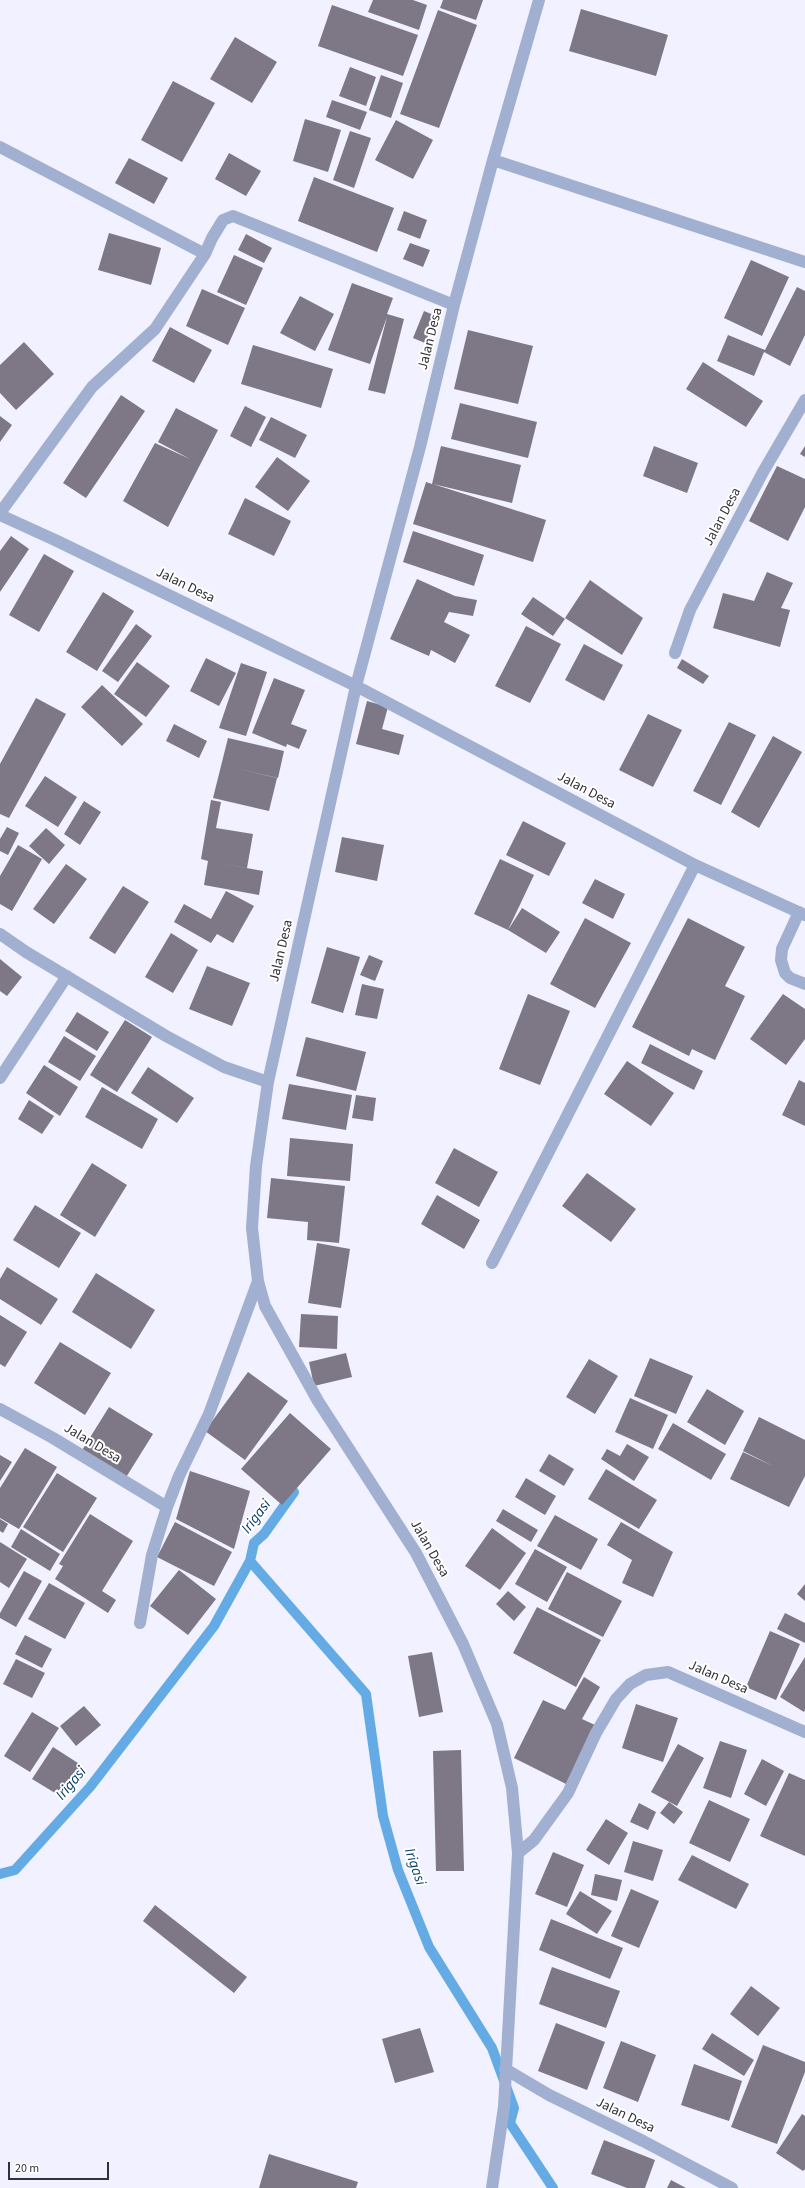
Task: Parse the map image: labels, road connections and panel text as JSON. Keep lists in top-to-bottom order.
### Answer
{
  "streets": {
    "street": ["Jalan Desa"]
  },
  "water": ["Irigasi"],
  "scale_bar": "20 m"
}
